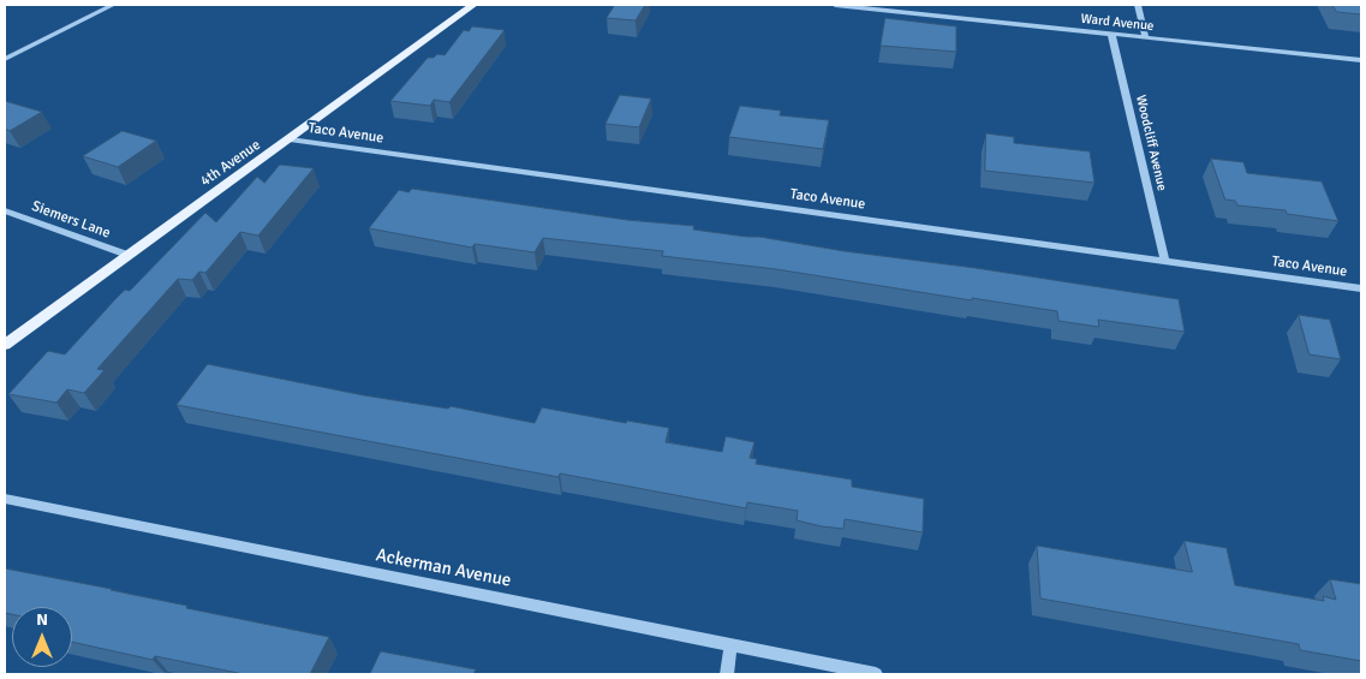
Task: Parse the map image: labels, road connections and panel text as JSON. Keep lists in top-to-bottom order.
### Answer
{
  "streets": {
    "main road": ["4th Avenue"],
    "street": [
      "Ward Avenue",
      "Taco Avenue",
      "Woodcliff Avenue",
      "Siemers Lane",
      "Ackerman Avenue"
    ]
  },
  "crossings": [
    ["Ward Avenue", "Woodcliff Avenue"],
    ["Taco Avenue", "Woodcliff Avenue"],
    ["Taco Avenue", "4th Avenue"],
    ["4th Avenue", "Siemers Lane"]
  ],
  "north": "top"
}
